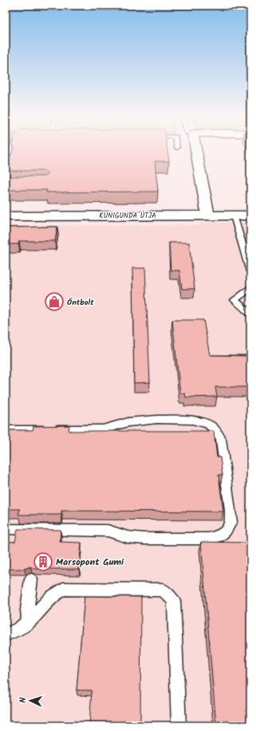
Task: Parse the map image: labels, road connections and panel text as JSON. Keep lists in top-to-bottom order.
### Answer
{
  "streets": {
    "street": ["KUNIGUNDA ÚTJA"]
  },
  "places": {
    "shop": ["Öntbolt"],
    "building": ["Marsopont Gumi"]
  },
  "north": "left"
}
